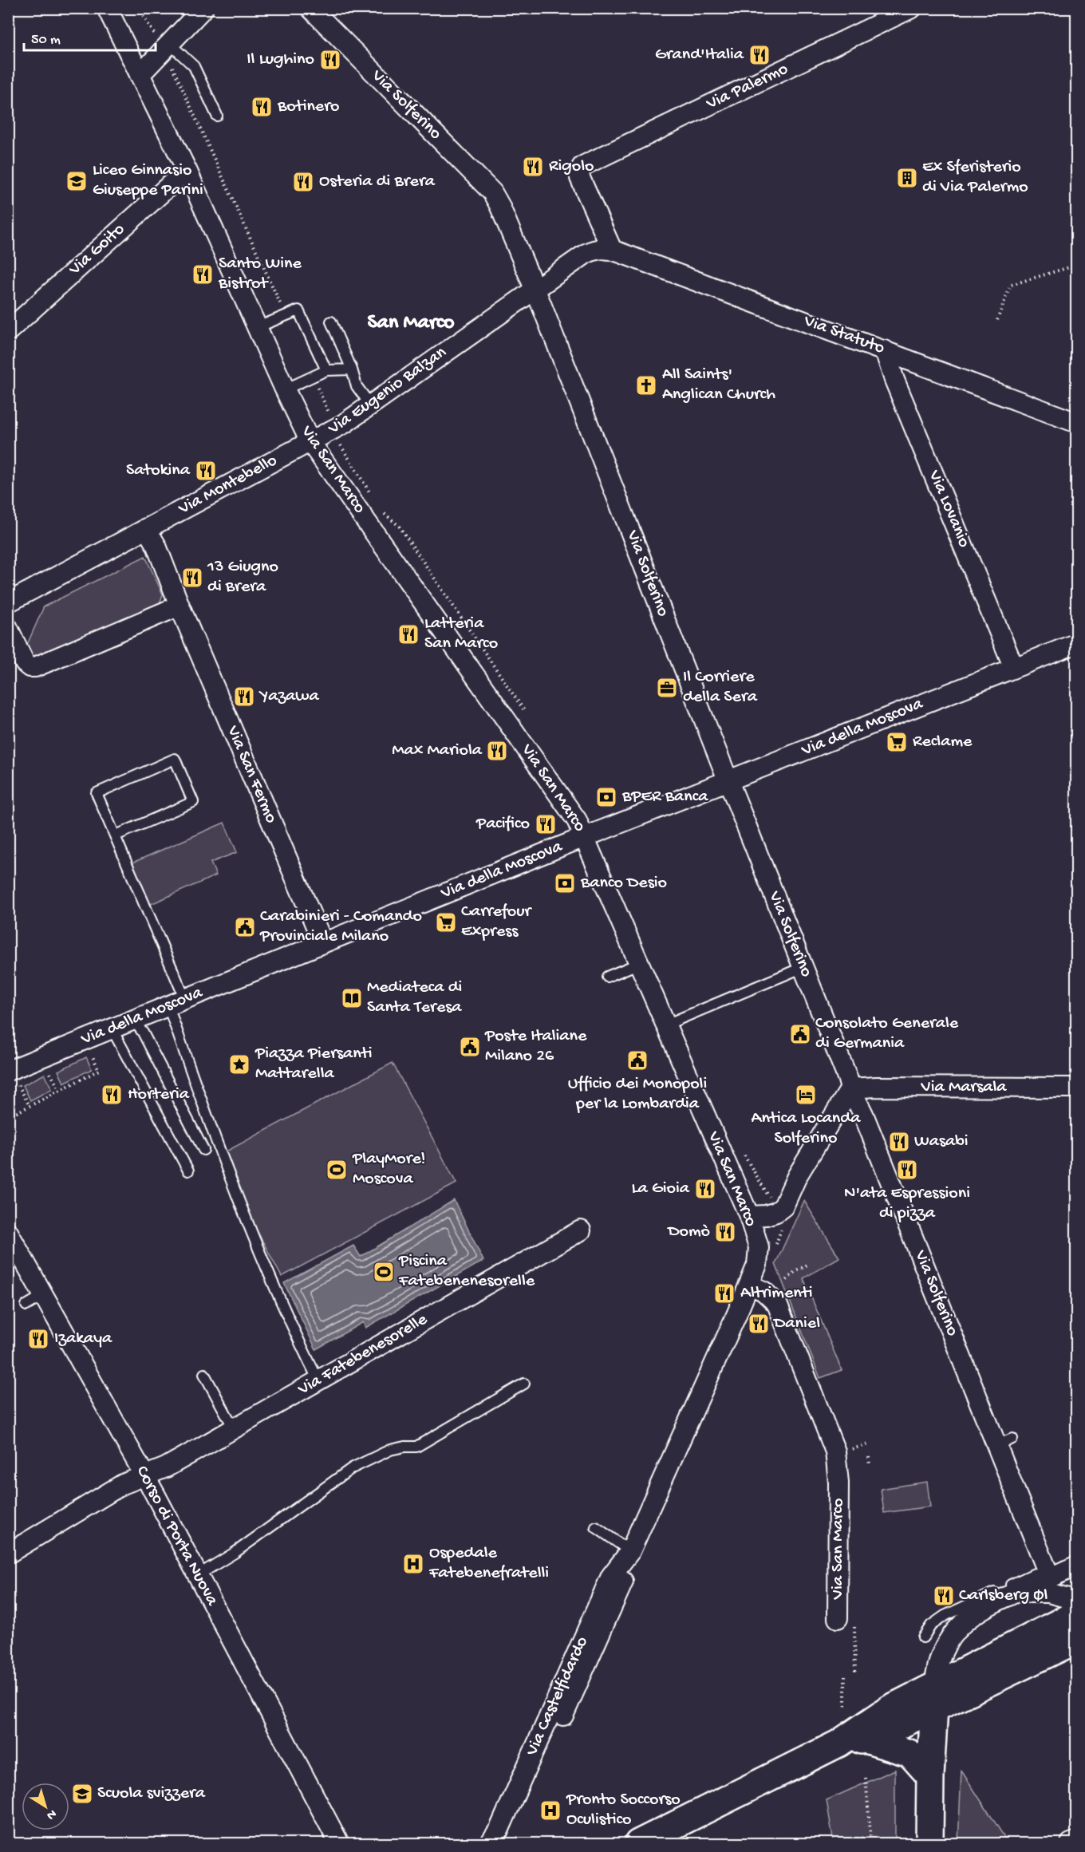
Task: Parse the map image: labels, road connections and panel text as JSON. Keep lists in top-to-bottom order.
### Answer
{
  "streets": {
    "street": [
      "Via Palermo",
      "Via Solferino",
      "Via Goito",
      "Via Statuto",
      "Via Eugenio Balzan",
      "Via San Marco",
      "Via Montebello",
      "Via Lovanio",
      "Via della Moscova",
      "Via San Fermo",
      "Via Marsala",
      "Via Fatebenesorelle",
      "Corso di Porta Nuova",
      "Via Castelfidardo"
    ]
  },
  "crossings": [
    ["Via Palermo", "Via Statuto"],
    ["Via Palermo", "Via Eugenio Balzan"],
    ["Via Solferino", "Via Eugenio Balzan"],
    ["Via Solferino", "Via della Moscova"],
    ["Via Solferino", "Via Marsala"],
    ["Via Goito", "Via San Marco"],
    ["Via Statuto", "Via Eugenio Balzan"],
    ["Via Statuto", "Via Lovanio"],
    ["Via Eugenio Balzan", "Via San Marco"],
    ["Via Eugenio Balzan", "Via Montebello"],
    ["Via San Marco", "Via Montebello"],
    ["Via San Marco", "Via della Moscova"],
    ["Via San Marco", "Via Castelfidardo"],
    ["Via Montebello", "Via San Fermo"],
    ["Via Lovanio", "Via della Moscova"],
    ["Via della Moscova", "Via San Fermo"],
    ["Via Fatebenesorelle", "Corso di Porta Nuova"]
  ],
  "districts": ["San Marco"],
  "places": {
    "restaurant": [
      "Grand'Italia",
      "Il Lughino",
      "Botinero",
      "Rigolo",
      "Osteria di Brera",
      "Santo Wine Bistrot",
      "Satokina",
      "13 Giugno di Brera",
      "Latteria San Marco",
      "Yazawa",
      "Max Mariola",
      "Pacifico",
      "Horteria",
      "Wasabi",
      "N'ata Espressioni di pizza",
      "La Gioia",
      "Domò",
      "Altrimenti",
      "Daniel",
      "Izakaya",
      "Carlsberg Øl"
    ],
    "building": ["Ex Sferisterio di Via Palermo"],
    "school or university": ["Liceo Ginnasio Giuseppe Parini", "Scuola svizzera"],
    "church": ["All Saints' Anglican Church"],
    "office": ["Il Corriere della Sera"],
    "supermarket": ["Reclame", "Carrefour Express"],
    "bank": ["BPER Banca", "Banco Desio"],
    "public building": [
      "Carabinieri - Comando Provinciale Milano",
      "Consolato Generale di Germania",
      "Poste Italiane Milano 26",
      "Ufficio dei Monopoli per la Lombardia"
    ],
    "library": ["Mediateca di Santa Teresa"],
    "place": ["Piazza Piersanti Mattarella"],
    "hotel": ["Antica Locanda Solferino"],
    "sports": ["PlayMore! Moscova", "Piscina Fatebenenesorelle"],
    "hospital": ["Ospedale Fatebenefratelli", "Pronto Soccorso Oculistico"]
  },
  "scale_bar": "50 m",
  "north": "bottom right"
}
